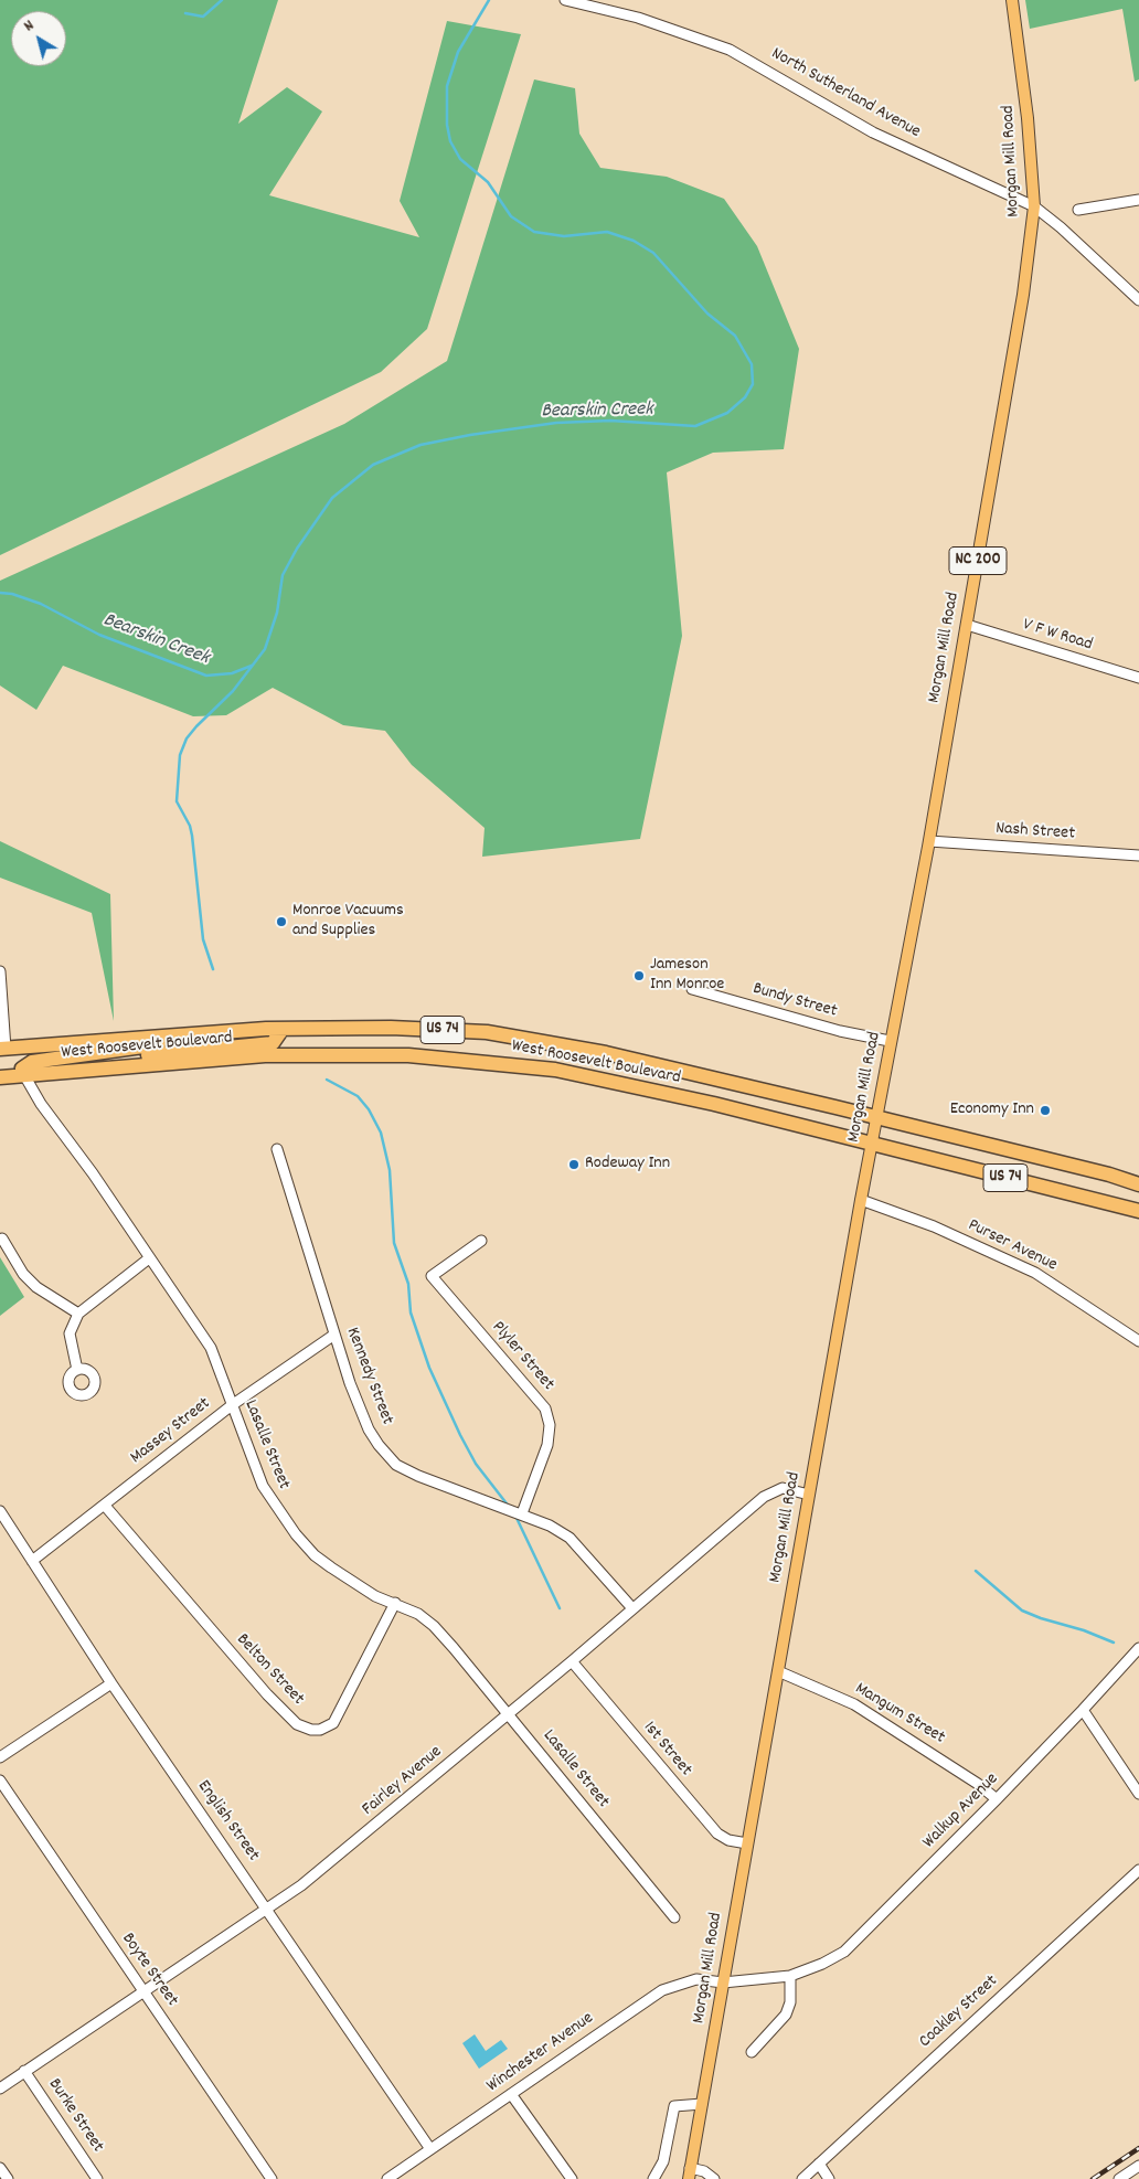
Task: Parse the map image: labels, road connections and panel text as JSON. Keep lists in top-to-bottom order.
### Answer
{
  "streets": {
    "highway": ["US 74", "West Roosevelt Boulevard"],
    "main road": ["Morgan Mill Road", "NC 200"],
    "street": [
      "North Sutherland Avenue",
      "V F W Road",
      "Nash Street",
      "Bundy Street",
      "Purser Avenue",
      "Plyler Street",
      "Kennedy Street",
      "Massey Street",
      "Lasalle Street",
      "Belton Street",
      "Mangum Street",
      "1st Street",
      "Fairley Avenue",
      "Walkup Avenue",
      "English Street",
      "Boyte Street",
      "Coakley Street",
      "Winchester Avenue",
      "Burke Street"
    ]
  },
  "crossings": [
    ["North Sutherland Avenue", "Morgan Mill Road"],
    ["Morgan Mill Road", "V F W Road"],
    ["Morgan Mill Road", "Nash Street"],
    ["Morgan Mill Road", "Bundy Street"],
    ["Morgan Mill Road", "West Roosevelt Boulevard"],
    ["Morgan Mill Road", "Purser Avenue"],
    ["Morgan Mill Road", "Mangum Street"],
    ["Morgan Mill Road", "1st Street"],
    ["Morgan Mill Road", "Fairley Avenue"],
    ["Morgan Mill Road", "Walkup Avenue"],
    ["Morgan Mill Road", "Winchester Avenue"],
    ["West Roosevelt Boulevard", "Lasalle Street"],
    ["Plyler Street", "Kennedy Street"],
    ["Kennedy Street", "Massey Street"],
    ["Kennedy Street", "Fairley Avenue"],
    ["Massey Street", "Lasalle Street"],
    ["Massey Street", "Belton Street"],
    ["Massey Street", "English Street"],
    ["Lasalle Street", "Belton Street"],
    ["Lasalle Street", "Fairley Avenue"],
    ["Mangum Street", "Walkup Avenue"],
    ["1st Street", "Fairley Avenue"],
    ["Fairley Avenue", "English Street"],
    ["Fairley Avenue", "Boyte Street"],
    ["Fairley Avenue", "Burke Street"],
    ["Walkup Avenue", "Winchester Avenue"],
    ["English Street", "Winchester Avenue"]
  ],
  "water": ["Bearskin Creek"],
  "places": [
    "Monroe Vacuums and Supplies",
    "Jameson Inn Monroe",
    "Economy Inn",
    "Rodeway Inn"
  ],
  "north": "top left"
}
